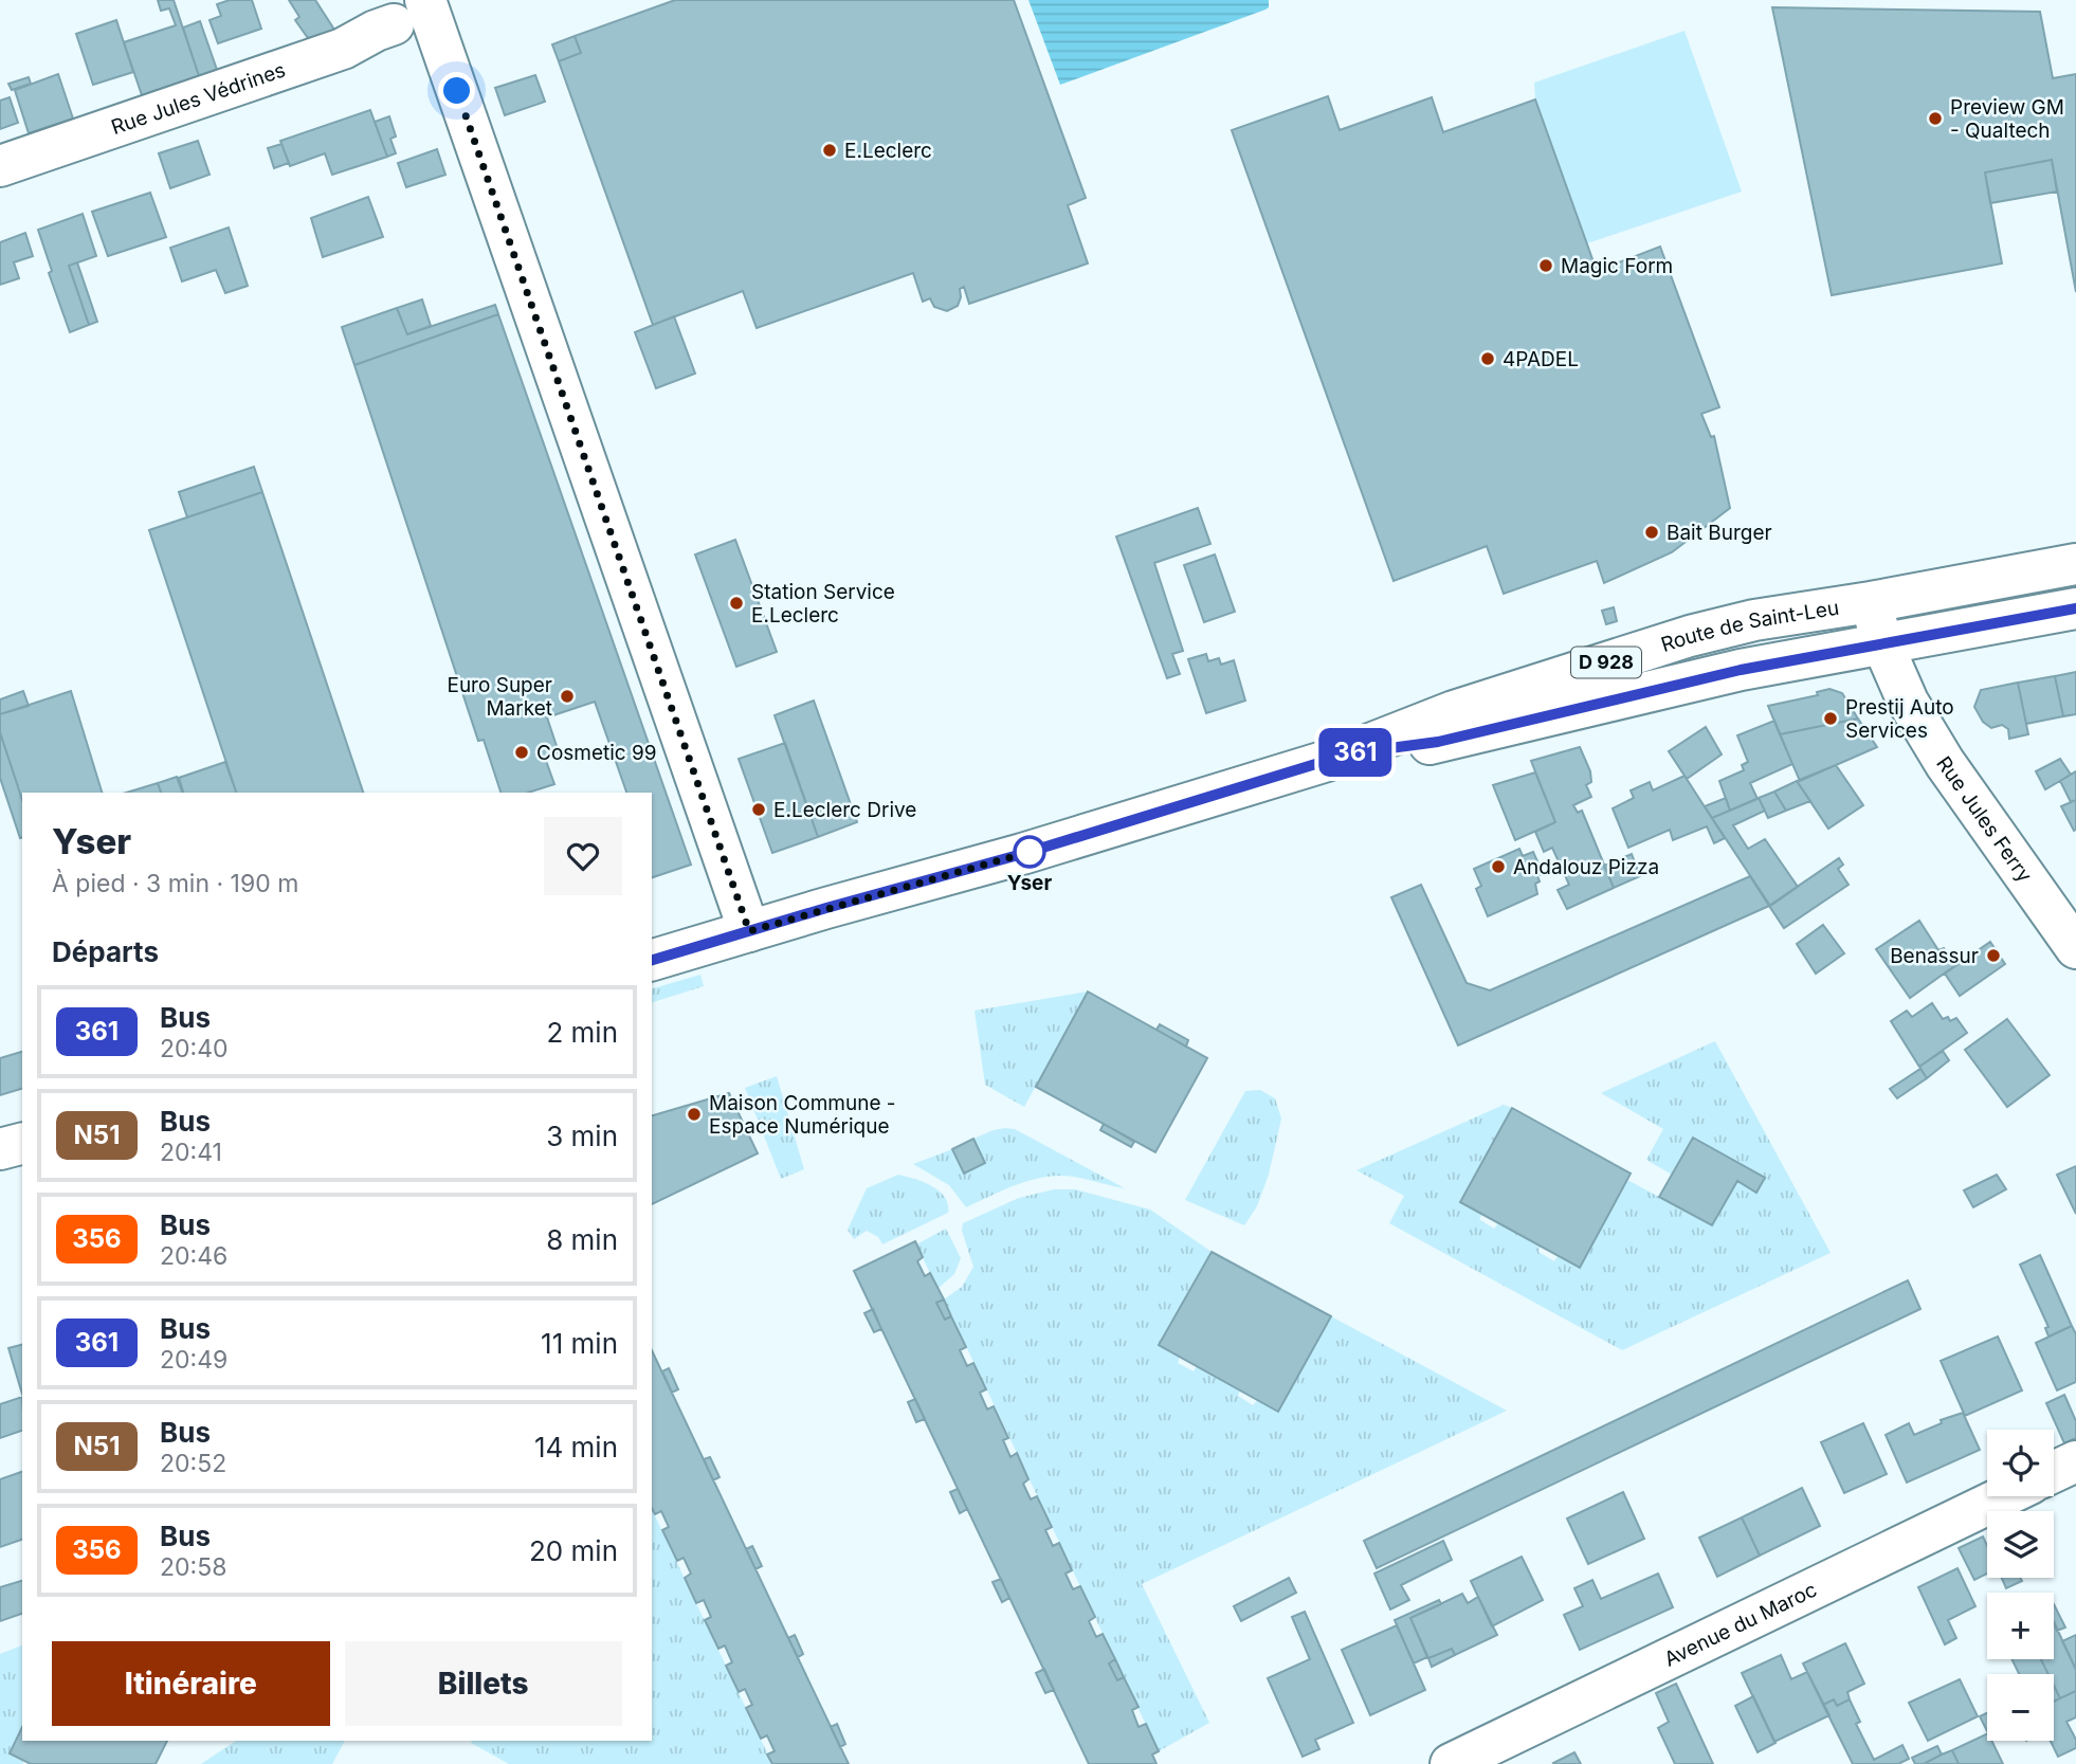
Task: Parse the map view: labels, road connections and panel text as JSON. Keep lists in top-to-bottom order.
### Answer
{
  "streets": {
    "street": [
      "Rue Jules Védrines",
      "Route de Saint-Leu",
      "D 928",
      "Rue Jules Ferry",
      "Avenue du Maroc"
    ]
  },
  "crossings": [
    ["Route de Saint-Leu", "Rue Jules Ferry"]
  ],
  "places": [
    "Preview GM - Qualtech",
    "E.Leclerc",
    "Magic Form",
    "4PADEL",
    "Bait Burger",
    "Station Service E.Leclerc",
    "Euro Super Market",
    "Prestij Auto Services",
    "Cosmetic 99",
    "E.Leclerc Drive",
    "Yser",
    "Andalouz Pizza",
    "Benassur",
    "Maison Commune - Espace Numérique"
  ],
  "lines": ["bus line 361"],
  "page": {
    "on_map": "361",
    "heading": [
      ["Yser", "À pied · 3 min · 190 m"],
      "Départs"
    ],
    "list": [
      {
        "mark": "361",
        "name": "Bus",
        "note": "20:40",
        "value": "2 min"
      },
      {
        "mark": "N51",
        "name": "Bus",
        "note": "20:41",
        "value": "3 min"
      },
      {
        "mark": "356",
        "name": "Bus",
        "note": "20:46",
        "value": "8 min"
      },
      {
        "mark": "361",
        "name": "Bus",
        "note": "20:49",
        "value": "11 min"
      },
      {
        "mark": "N51",
        "name": "Bus",
        "note": "20:52",
        "value": "14 min"
      },
      {
        "mark": "356",
        "name": "Bus",
        "note": "20:58",
        "value": "20 min"
      }
    ],
    "map_buttons": ["+", "−"],
    "buttons": ["Itinéraire", "Billets"]
  }
}
